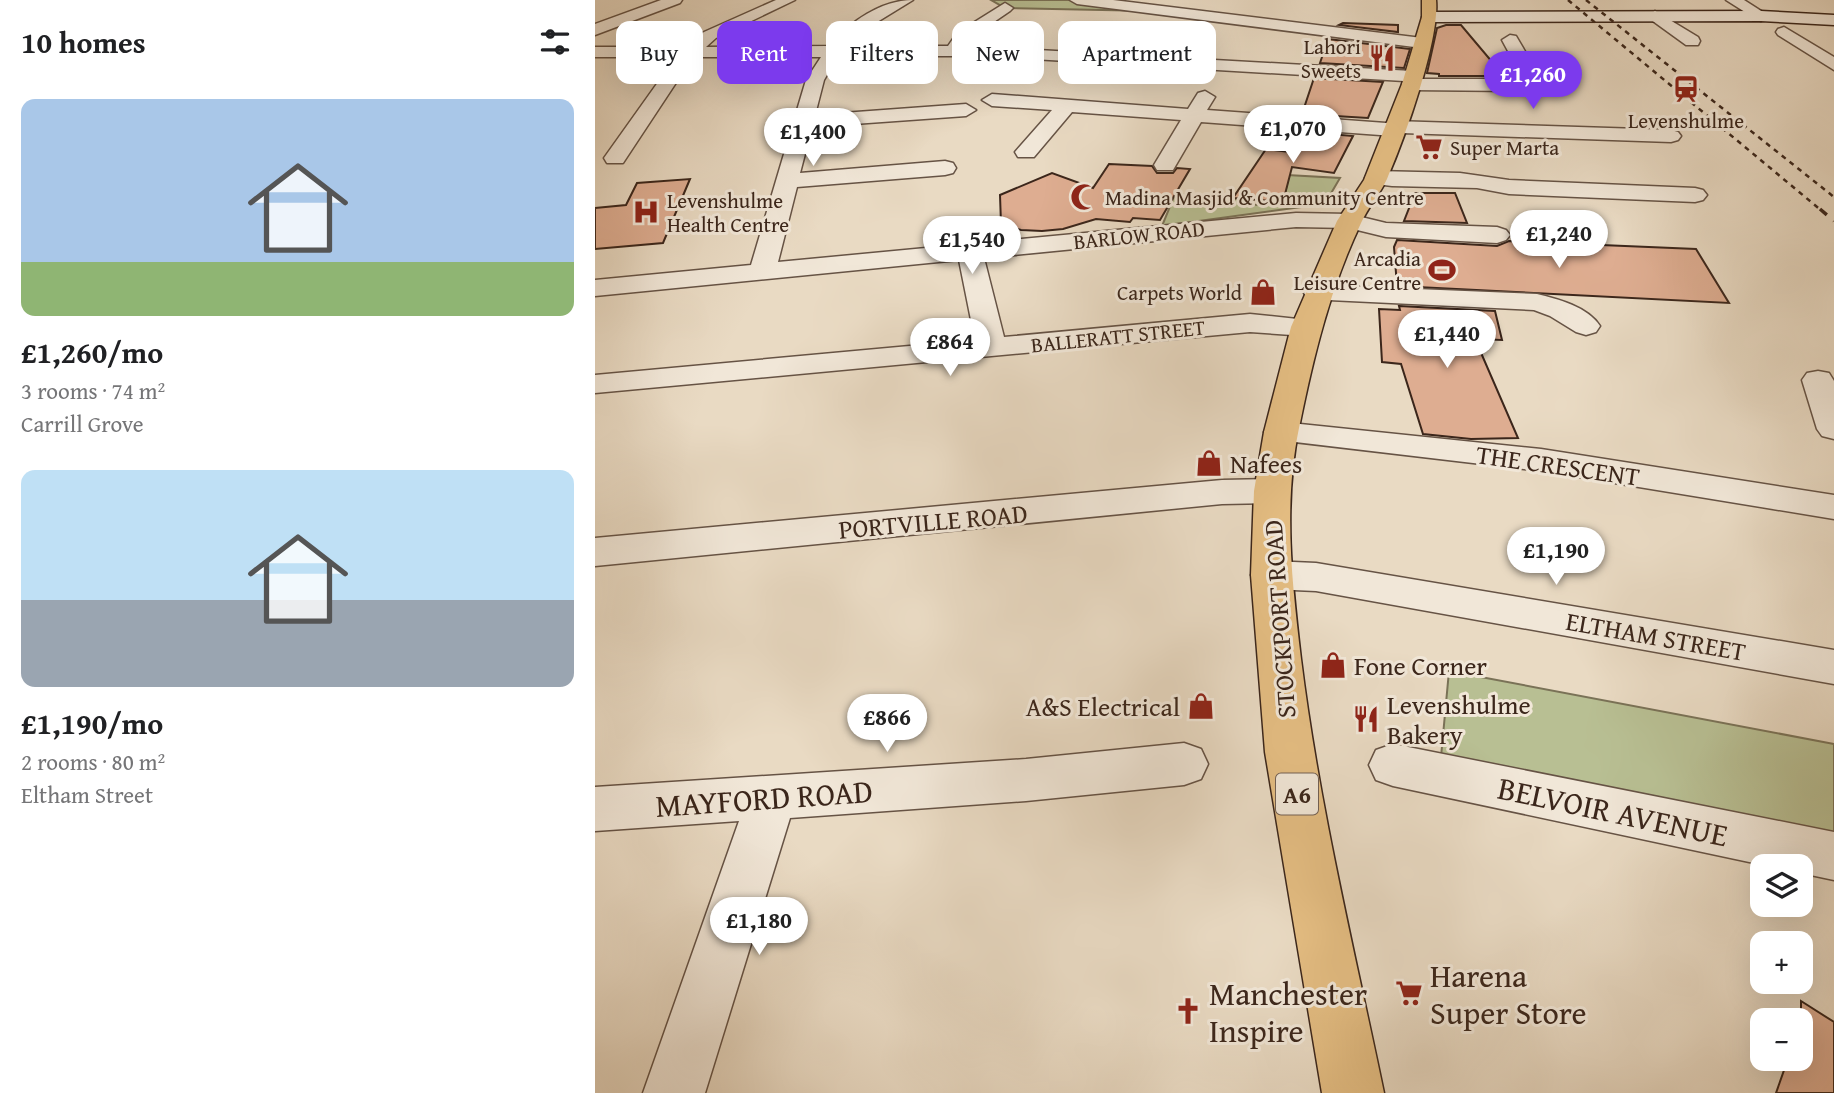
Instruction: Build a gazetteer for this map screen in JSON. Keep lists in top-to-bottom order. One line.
{"streets":{"highway":["STOCKPORT ROAD","A6"],"street":["BARLOW ROAD","BALLERATT STREET","THE CRESCENT","PORTVILLE ROAD","ELTHAM STREET","MAYFORD ROAD","BELVOIR AVENUE"]},"crossings":[["BARLOW ROAD","STOCKPORT ROAD"],["BALLERATT STREET","STOCKPORT ROAD"],["THE CRESCENT","STOCKPORT ROAD"],["PORTVILLE ROAD","STOCKPORT ROAD"],["STOCKPORT ROAD","ELTHAM STREET"]],"places":{"restaurant":["Lahori Sweets","Levenshulme Bakery"],"station":["Levenshulme"],"supermarket":["Super Marta","Harena Super Store"],"mosque":["Madina Masjid & Community Centre"],"hospital":["Levenshulme Health Centre"],"sports":["Arcadia Leisure Centre"],"shop":["Carpets World","Nafees","Fone Corner","A&S Electrical"],"church":["Manchester Inspire"]},"page":{"heading":"10 homes","chip":["Buy","Rent","Filters","New","Apartment"],"price":["£1,260","£1,070","£1,400","£1,240","£1,540","£1,440","£864","£1,190","£866","£1,180"],"list":[{"name":"£1,260/mo","note":"3 rooms · 74 m² · Carrill Grove"},{"name":"£1,190/mo","note":"2 rooms · 80 m² · Eltham Street"}],"map_buttons":["+","−"]}}
